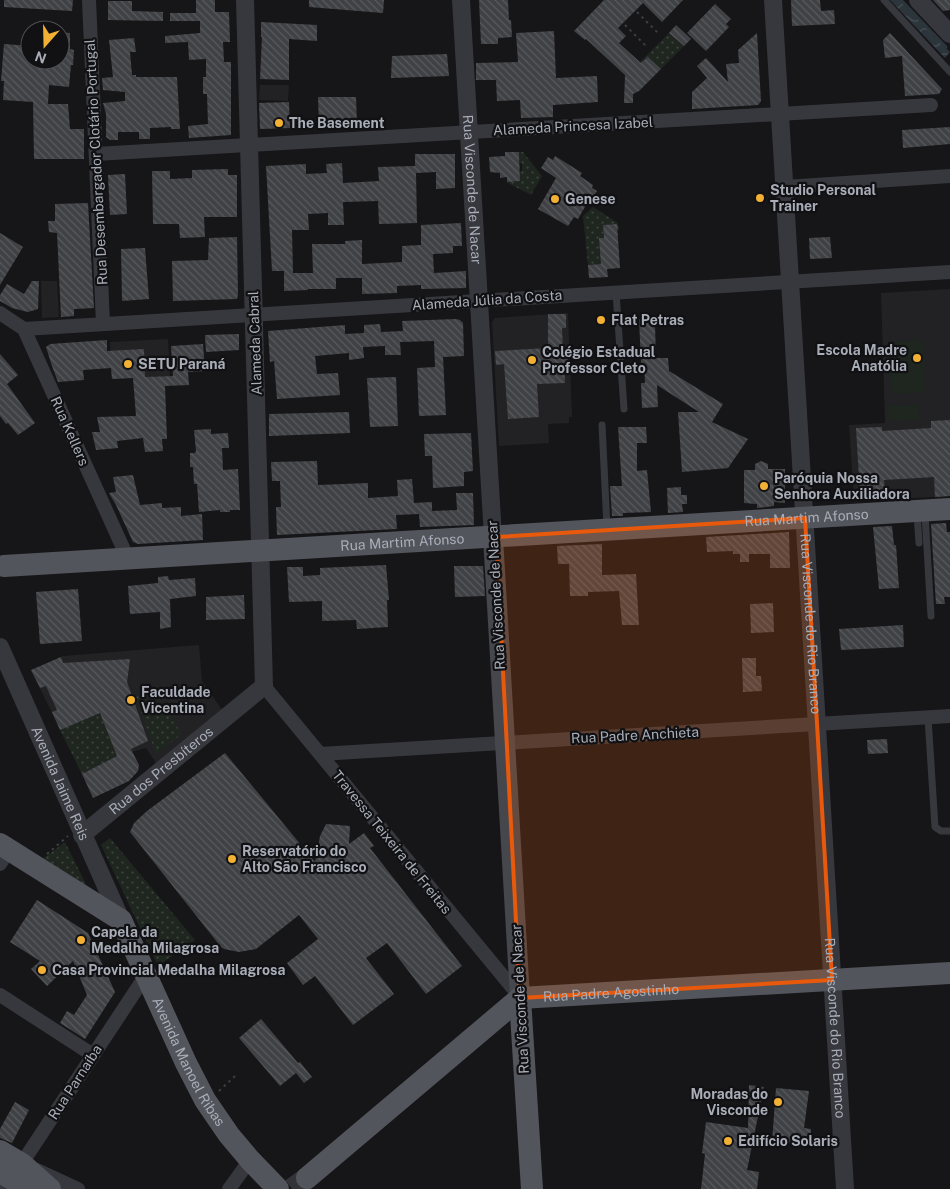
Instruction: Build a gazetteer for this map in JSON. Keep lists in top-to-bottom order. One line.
{"streets":{"main road":["Rua Visconde de Nacar","Rua Martim Afonso","Rua Padre Agostinho","Avenida Manoel Ribas"],"street":["Alameda Princesa Izabel","Rua Desembargador Clotário Portugal","Alameda Júlia da Costa","Alameda Cabral","Rua Kellers","Rua Visconde do Rio Branco","Rua Padre Anchieta","Rua dos Presbíteros","Avenida Jaime Reis","Travessa Teixeira de Freitas","Rua Parnaíba"]},"crossings":[["Alameda Princesa Izabel","Rua Desembargador Clotário Portugal"],["Alameda Princesa Izabel","Rua Visconde de Nacar"],["Alameda Princesa Izabel","Alameda Cabral"],["Alameda Princesa Izabel","Rua Visconde do Rio Branco"],["Rua Desembargador Clotário Portugal","Alameda Júlia da Costa"],["Rua Visconde de Nacar","Alameda Júlia da Costa"],["Rua Visconde de Nacar","Rua Martim Afonso"],["Rua Visconde de Nacar","Rua Padre Anchieta"],["Rua Visconde de Nacar","Travessa Teixeira de Freitas"],["Rua Visconde de Nacar","Rua Padre Agostinho"],["Alameda Júlia da Costa","Alameda Cabral"],["Alameda Júlia da Costa","Rua Kellers"],["Alameda Júlia da Costa","Rua Visconde do Rio Branco"],["Alameda Cabral","Rua Martim Afonso"],["Alameda Cabral","Rua dos Presbíteros"],["Alameda Cabral","Travessa Teixeira de Freitas"],["Rua Kellers","Rua Martim Afonso"],["Rua Martim Afonso","Rua Visconde do Rio Branco"],["Rua Visconde do Rio Branco","Rua Padre Anchieta"],["Rua Visconde do Rio Branco","Rua Padre Agostinho"],["Rua Padre Anchieta","Travessa Teixeira de Freitas"],["Rua dos Presbíteros","Avenida Jaime Reis"],["Rua dos Presbíteros","Travessa Teixeira de Freitas"],["Avenida Jaime Reis","Avenida Manoel Ribas"],["Travessa Teixeira de Freitas","Rua Padre Agostinho"],["Avenida Manoel Ribas","Rua Parnaíba"]],"places":["The Basement","Studio Personal Trainer","Genese","Flat Petras","Escola Madre Anatólia","Colégio Estadual Professor Cleto","SETU Paraná","Paróquia Nossa Senhora Auxiliadora","Faculdade Vicentina","Reservatório do Alto São Francisco","Capela da Medalha Milagrosa","Casa Provincial Medalha Milagrosa","Moradas do Visconde","Edifício Solaris"],"north":"bottom"}
